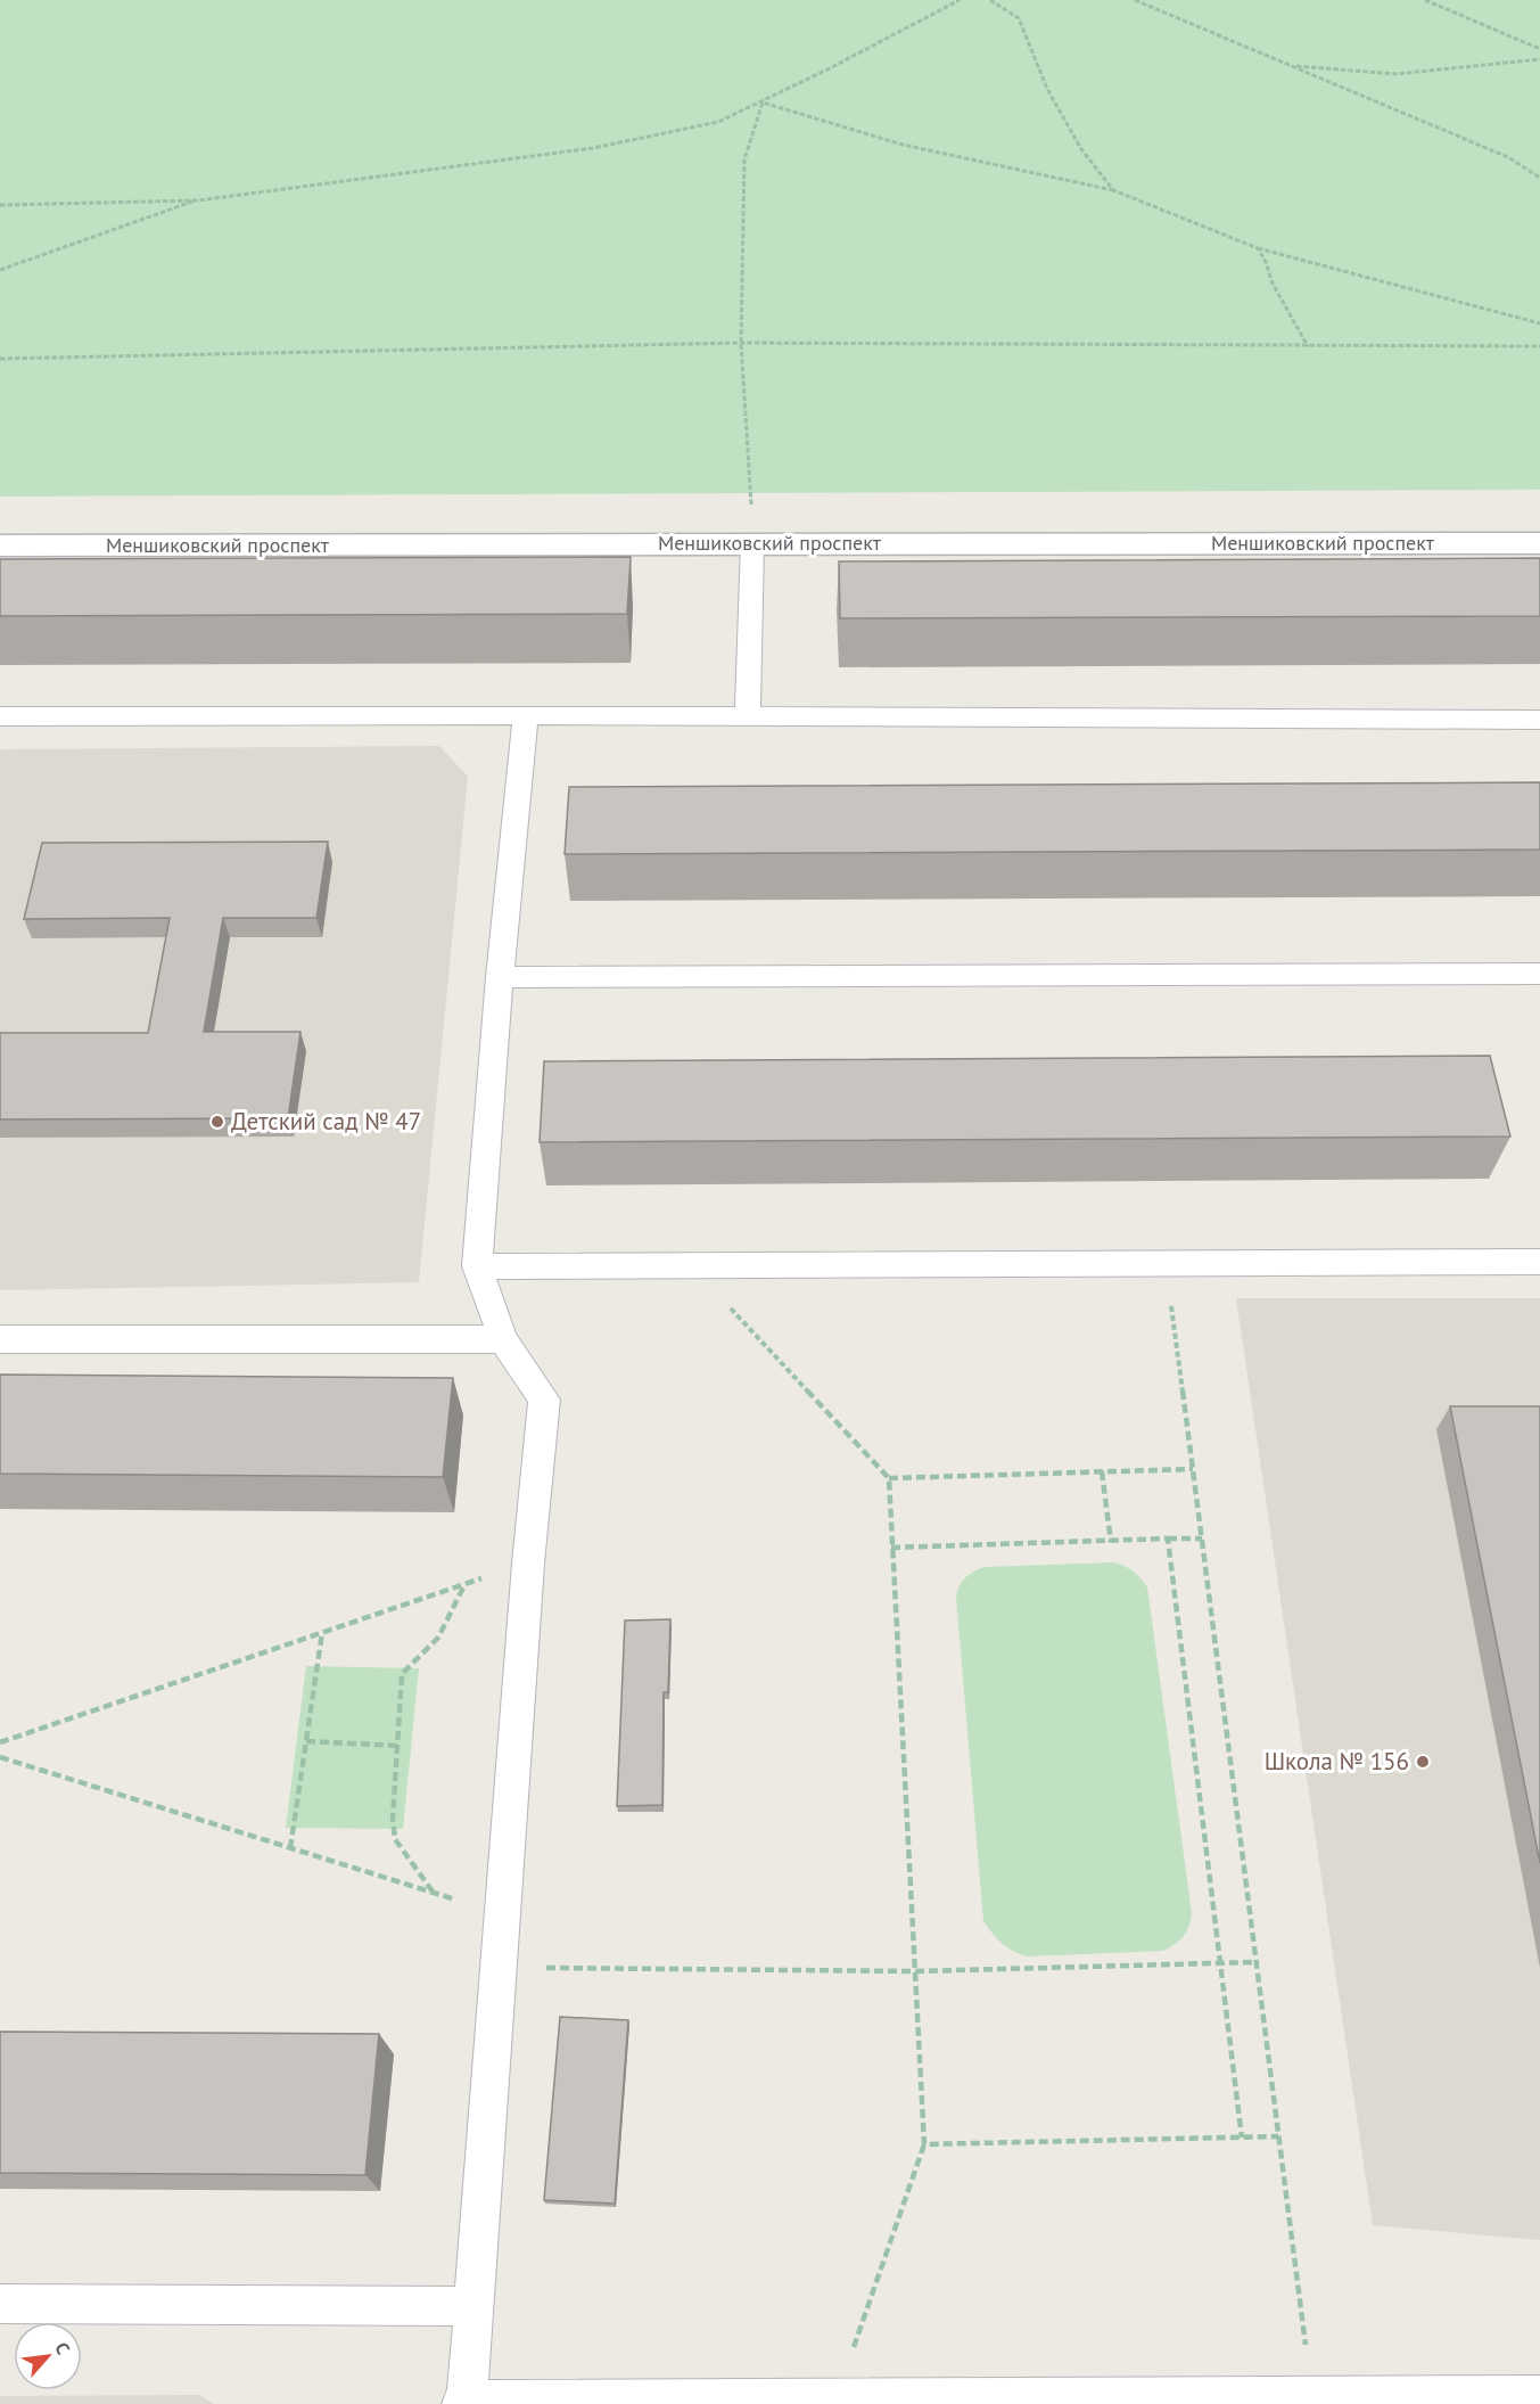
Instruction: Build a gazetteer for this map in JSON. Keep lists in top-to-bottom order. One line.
{"streets":{"street":["Меншиковский проспект"]},"places":["Детский сад № 47","Школа № 156"],"north":"top right"}
